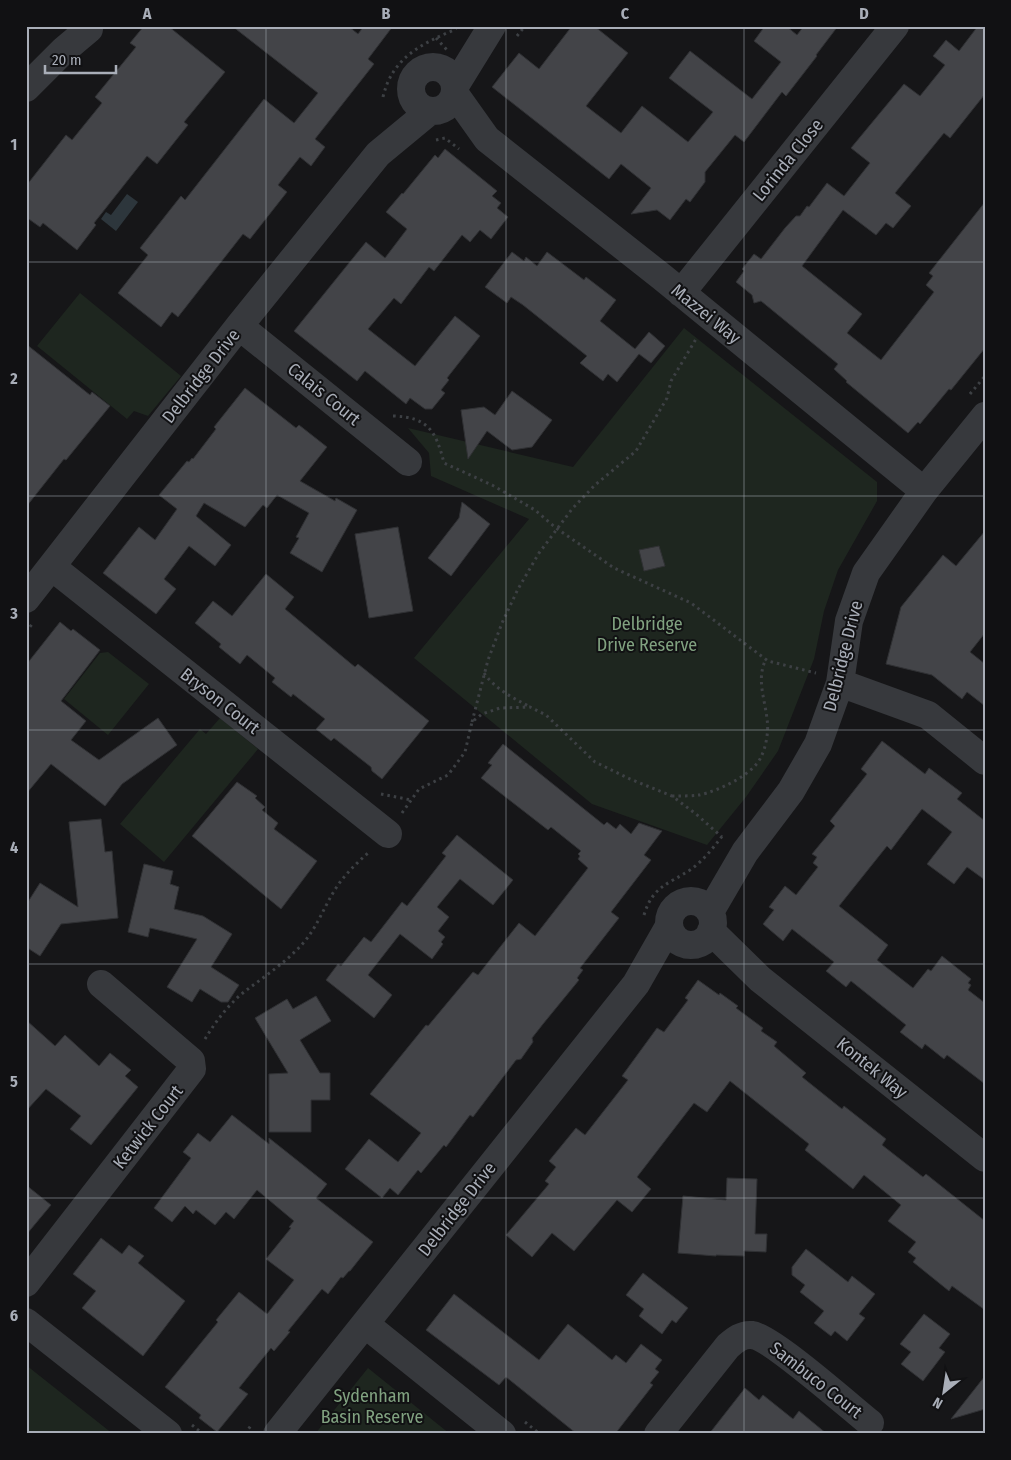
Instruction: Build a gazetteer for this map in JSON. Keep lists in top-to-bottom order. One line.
{"streets":{"street":["Lorinda Close","Mazzei Way","Delbridge Drive","Calais Court","Bryson Court","Kontek Way","Ketwick Court","Sambuco Court"]},"crossings":[["Lorinda Close","Mazzei Way"],["Mazzei Way","Delbridge Drive"],["Delbridge Drive","Calais Court"],["Delbridge Drive","Bryson Court"],["Delbridge Drive","Kontek Way"]],"parks":["Delbridge Drive Reserve","Sydenham Basin Reserve"],"scale_bar":"20 m","north":"bottom left","grid":{"columns":["A","B","C","D"],"rows":["1","2","3","4","5","6"]}}
